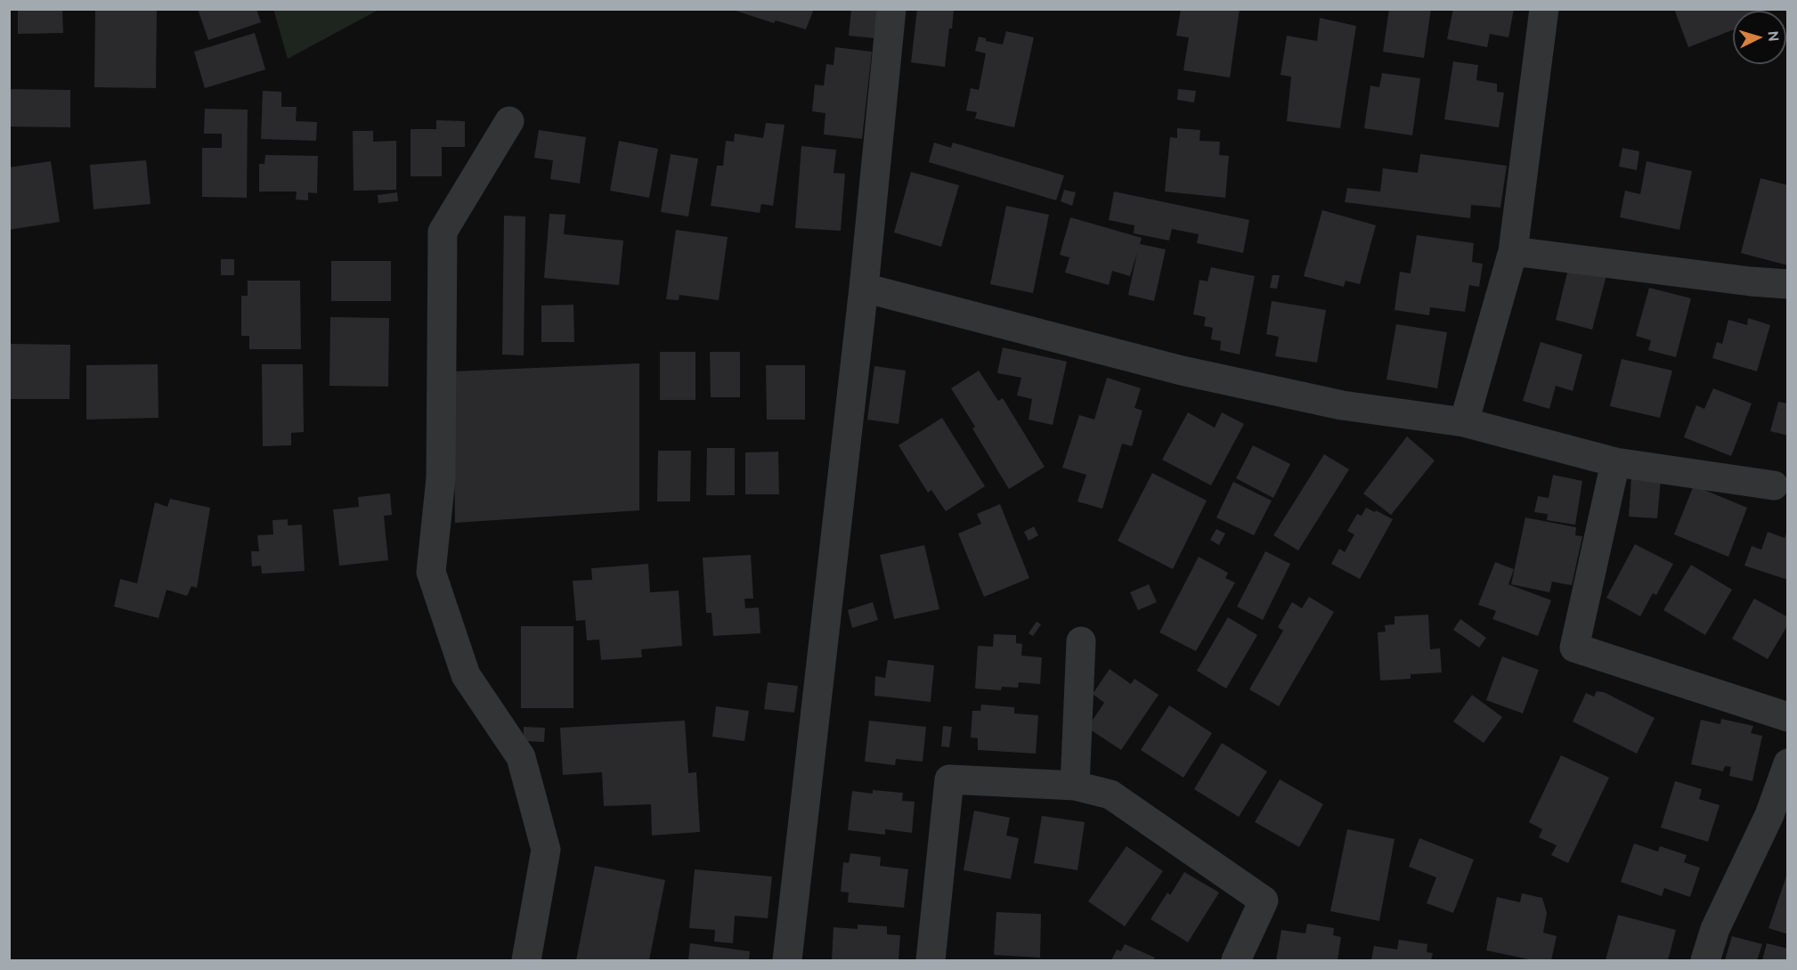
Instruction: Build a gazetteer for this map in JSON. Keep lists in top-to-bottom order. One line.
{"north":"right"}
